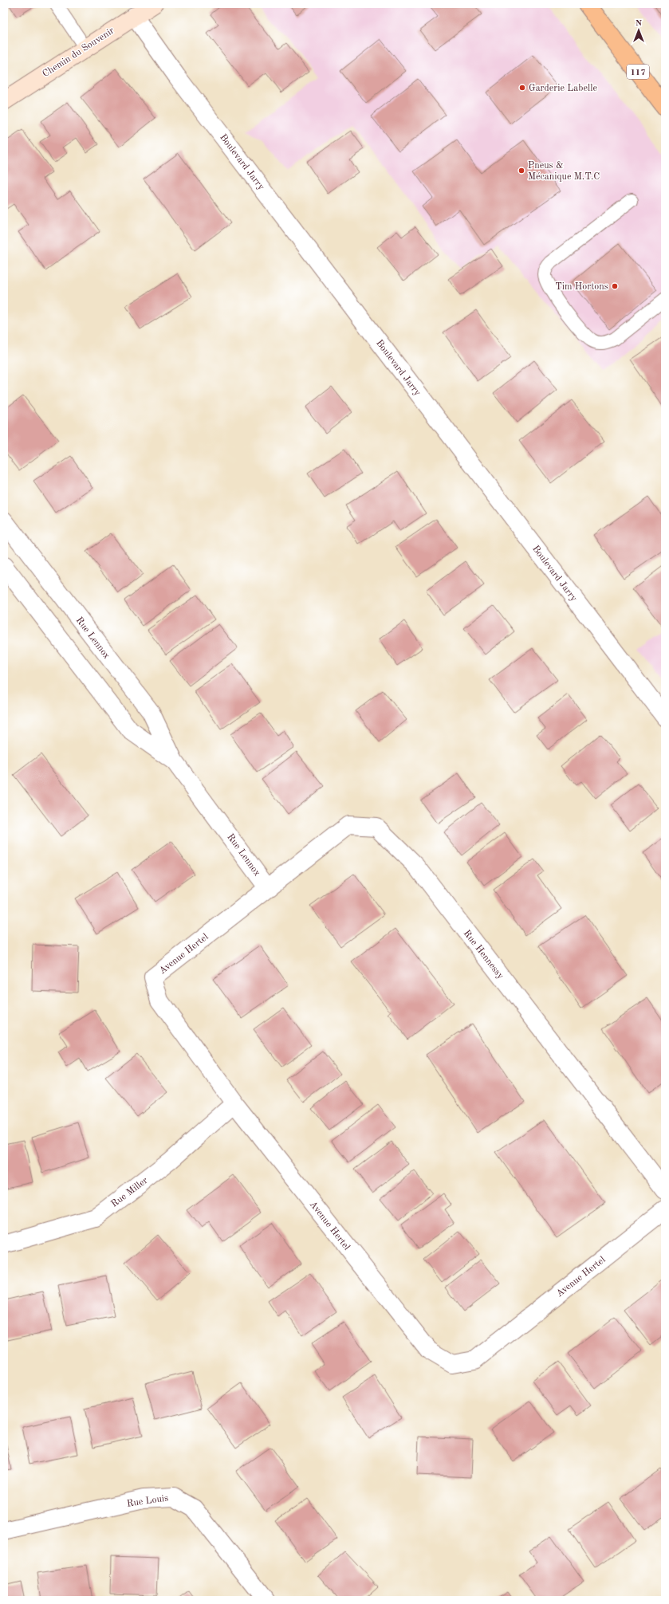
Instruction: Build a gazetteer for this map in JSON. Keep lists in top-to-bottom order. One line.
{"streets":{"main road":["117"],"street":["Chemin du Souvenir","Boulevard Jarry","Rue Lennox","Avenue Hertel","Rue Hennessy","Rue Miller","Rue Louis"]},"crossings":[["Chemin du Souvenir","Boulevard Jarry"],["Rue Lennox","Avenue Hertel"],["Rue Lennox","Rue Hennessy"],["Avenue Hertel","Rue Hennessy"],["Avenue Hertel","Rue Miller"]],"places":["Garderie Labelle","Pneus & Mécanique M.T.C","Tim Hortons"],"north":"top"}
